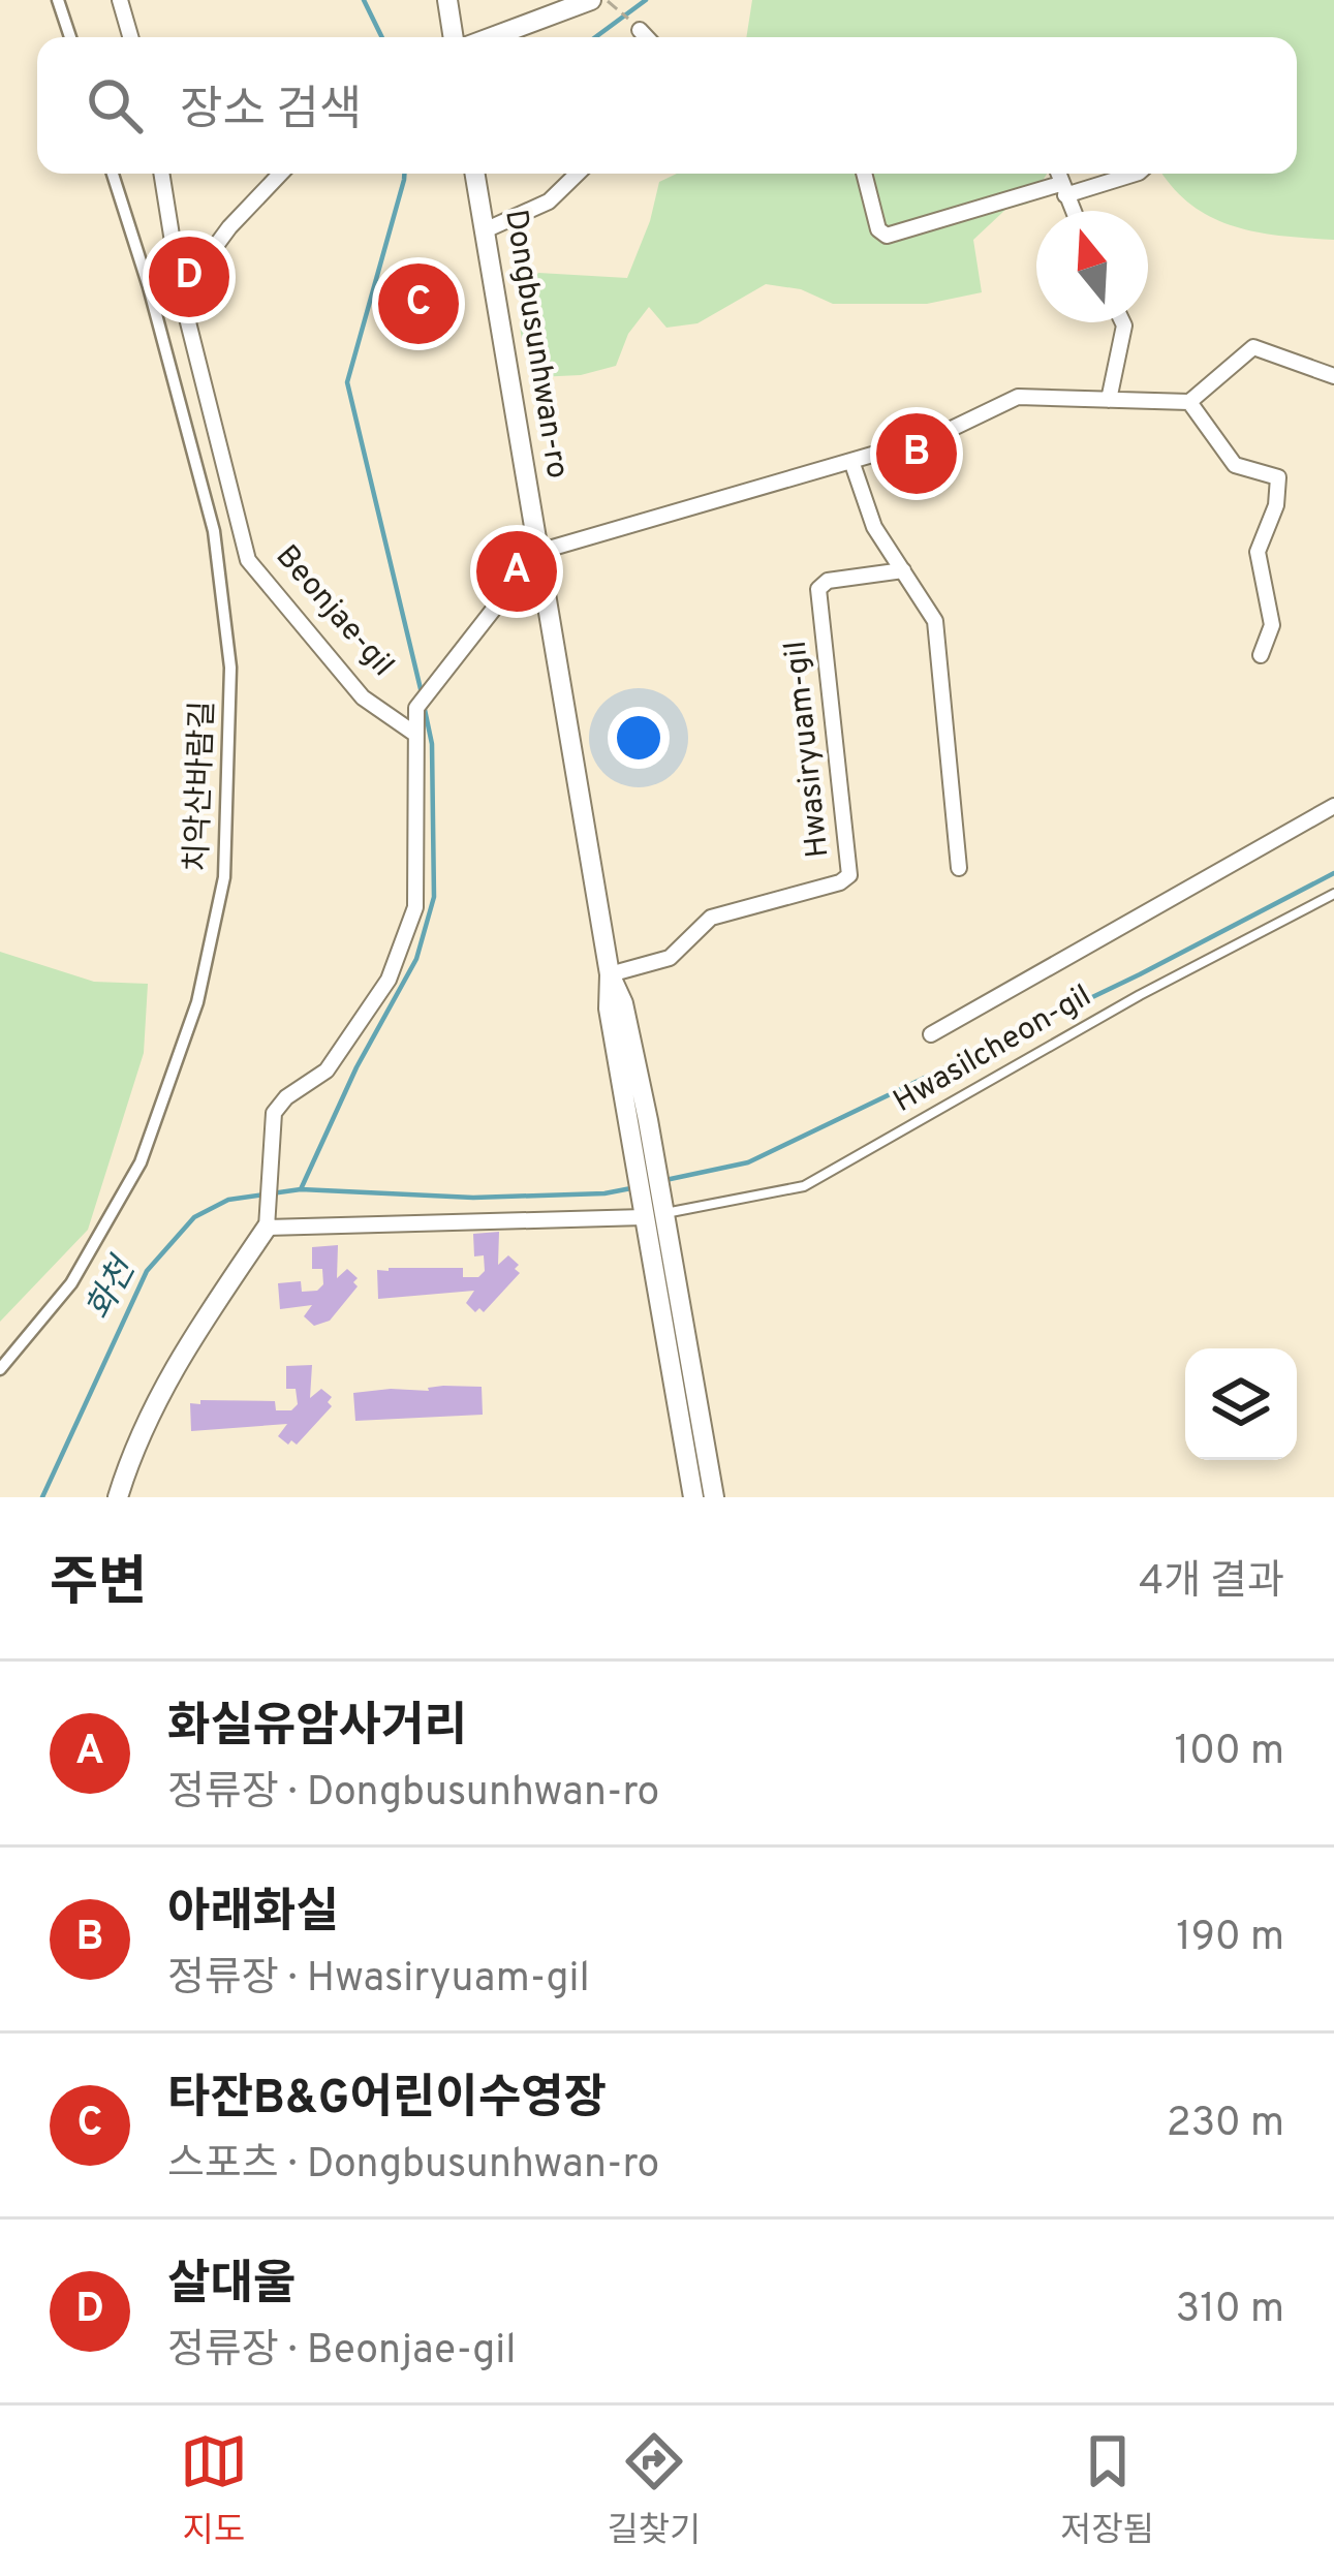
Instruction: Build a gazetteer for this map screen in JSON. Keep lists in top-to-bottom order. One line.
{"streets":{"street":["Dongbusunhwan-ro","Beonjae-gil","Hwasiryuam-gil","치악산바람길"],"lane":["Hwasilcheon-gil"]},"crossings":[["Dongbusunhwan-ro","Hwasiryuam-gil"],["Dongbusunhwan-ro","Hwasilcheon-gil"]],"water":["화천"],"north":"top","page":{"search":"장소 검색","pins":["D","C","B","A"],"heading":["주변","4개 결과"],"list":[{"mark":"A","name":"화실유암사거리","note":"정류장 · Dongbusunhwan-ro","value":"100 m"},{"mark":"B","name":"아래화실","note":"정류장 · Hwasiryuam-gil","value":"190 m"},{"mark":"C","name":"타잔B&G어린이수영장","note":"스포츠 · Dongbusunhwan-ro","value":"230 m"},{"mark":"D","name":"살대울","note":"정류장 · Beonjae-gil","value":"310 m"}],"nav":["지도","길찾기","저장됨"]}}
